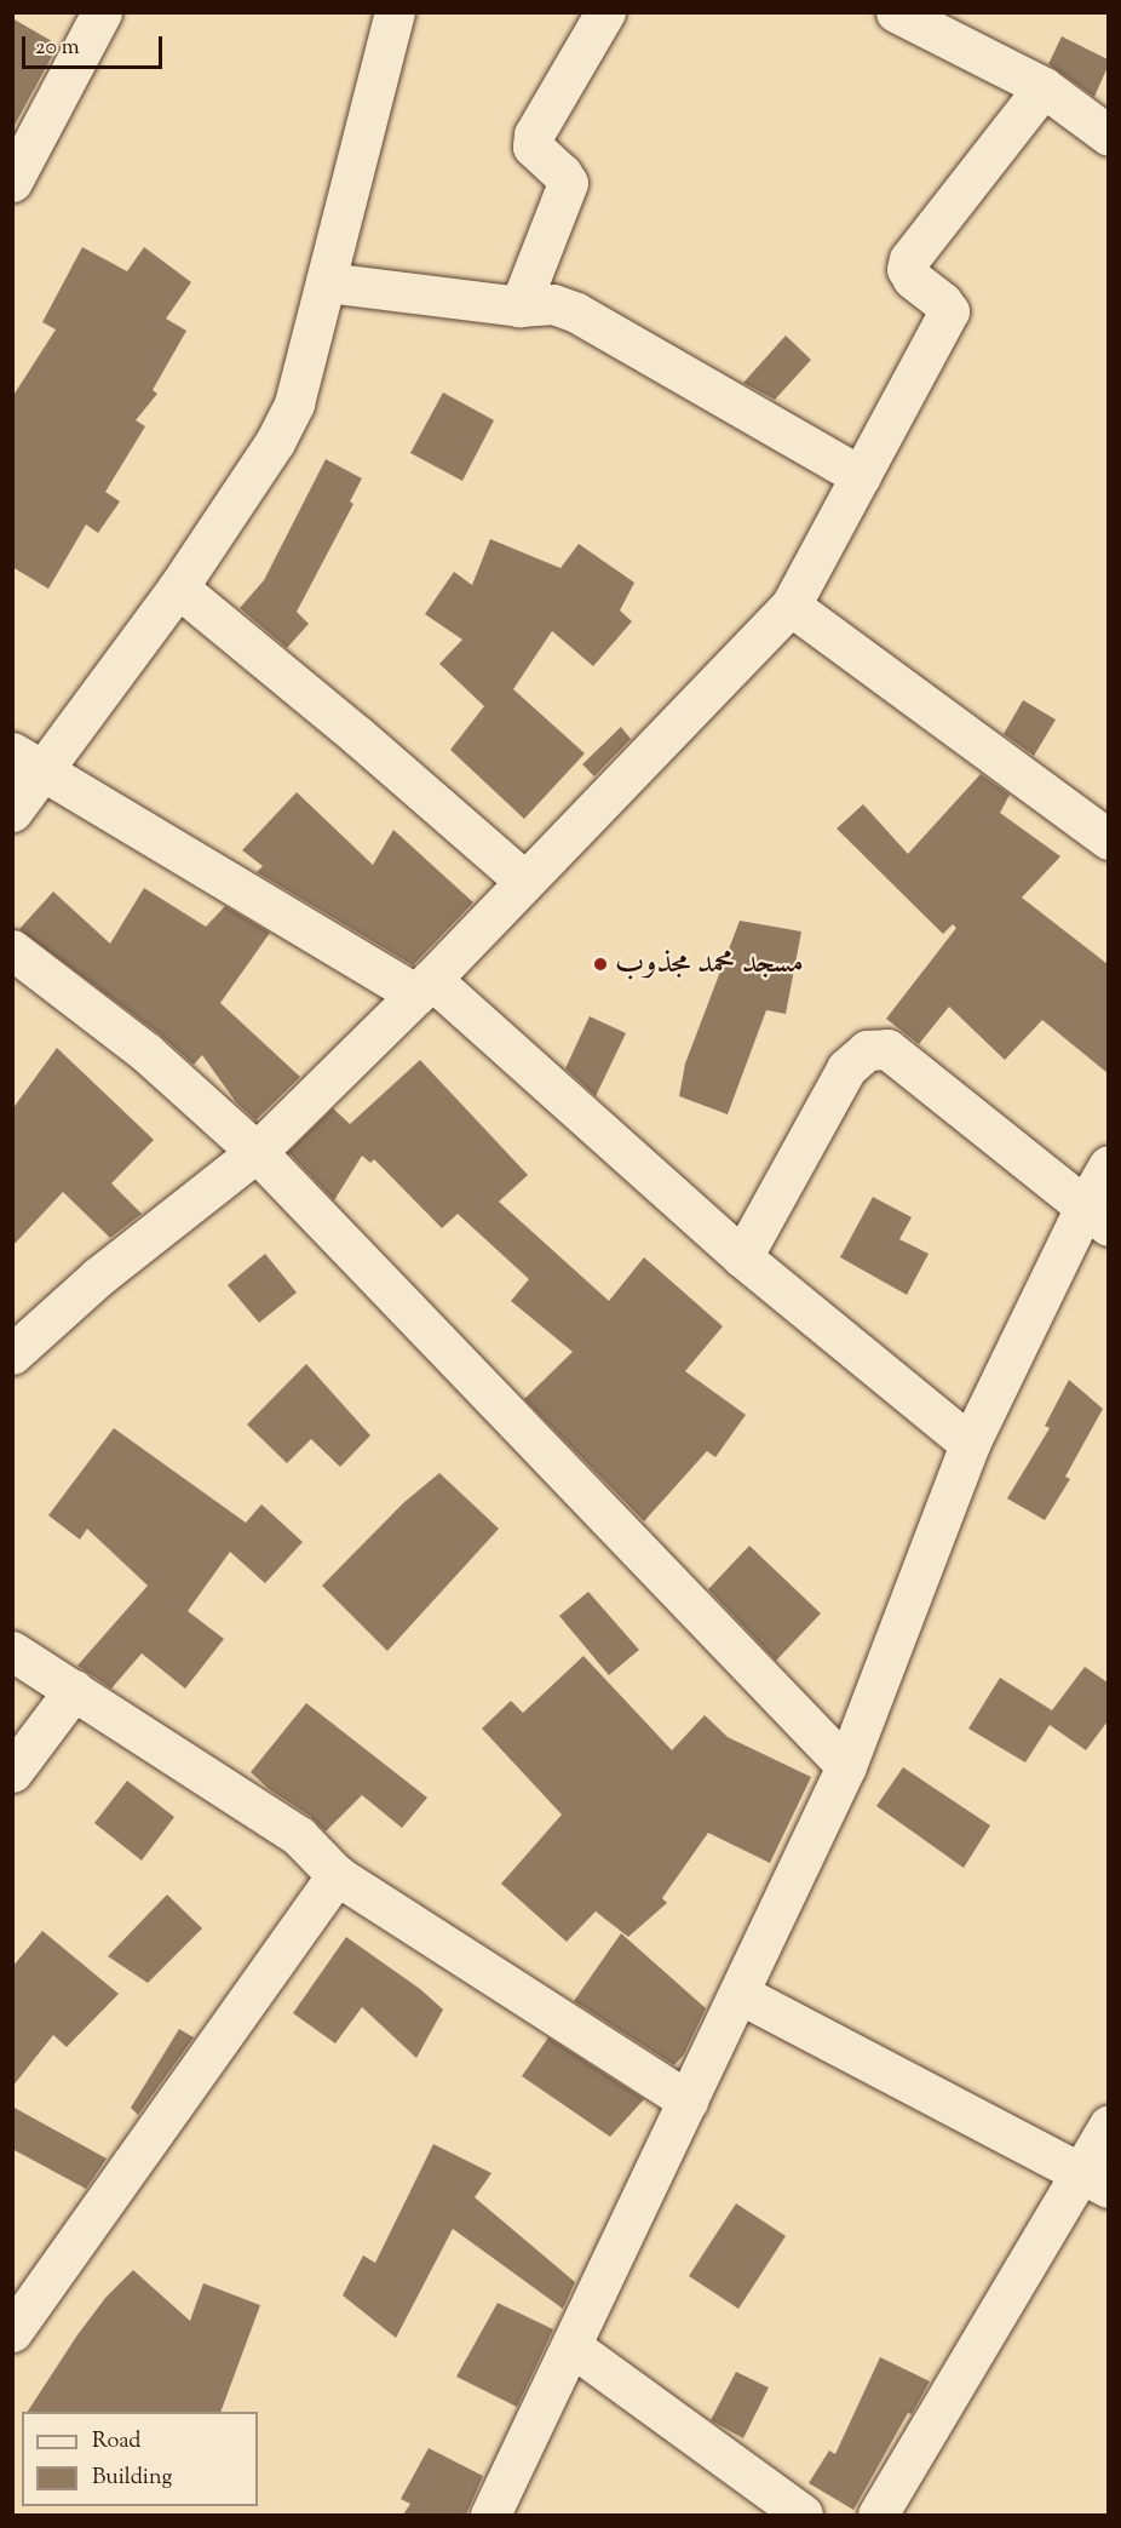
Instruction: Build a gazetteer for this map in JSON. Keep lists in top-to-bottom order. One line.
{"places":["مسجد محمد مجذوب"],"legend":["Road","Building"],"scale_bar":"20 m"}
